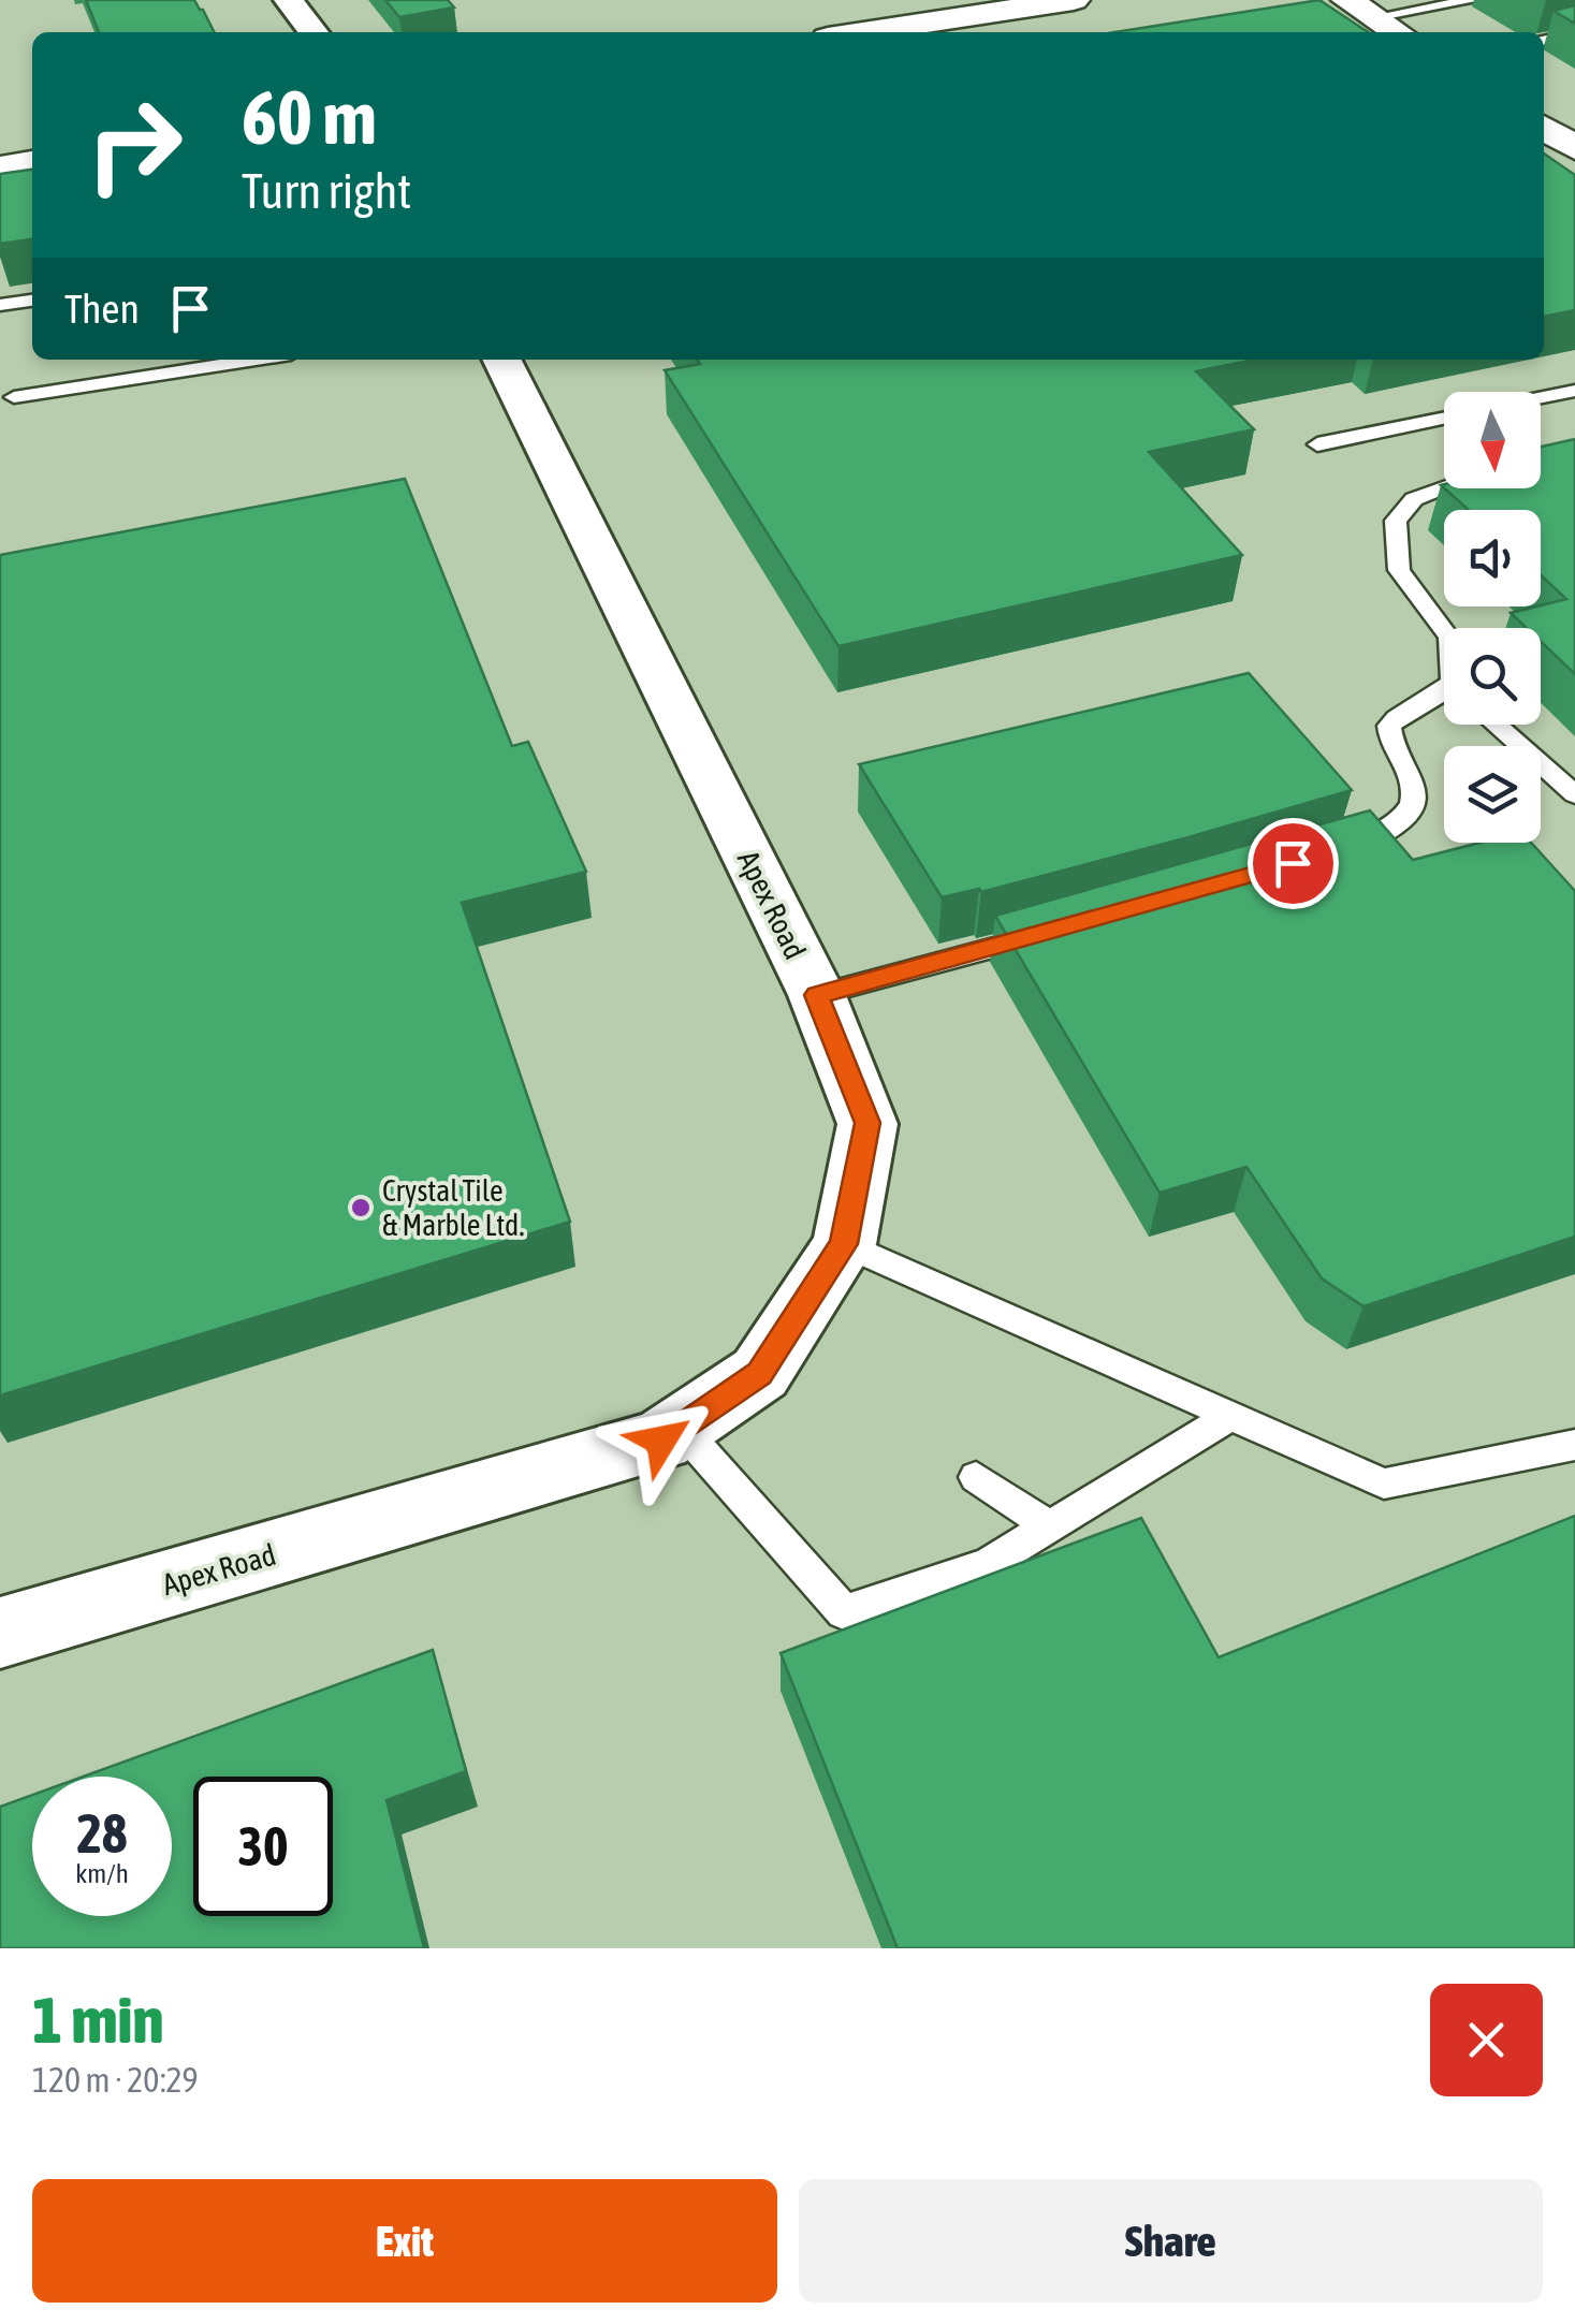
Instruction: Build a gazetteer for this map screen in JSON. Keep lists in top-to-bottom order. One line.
{"streets":{"street":["Apex Road"]},"places":["Crystal Tile & Marble Ltd."],"north":"bottom","page":{"turn":["60 m","Turn right"],"then":"Then","speed":"28 km/h","limit":"30","heading":["1 min","120 m · 20:29"],"buttons":["Exit","Share"]}}
